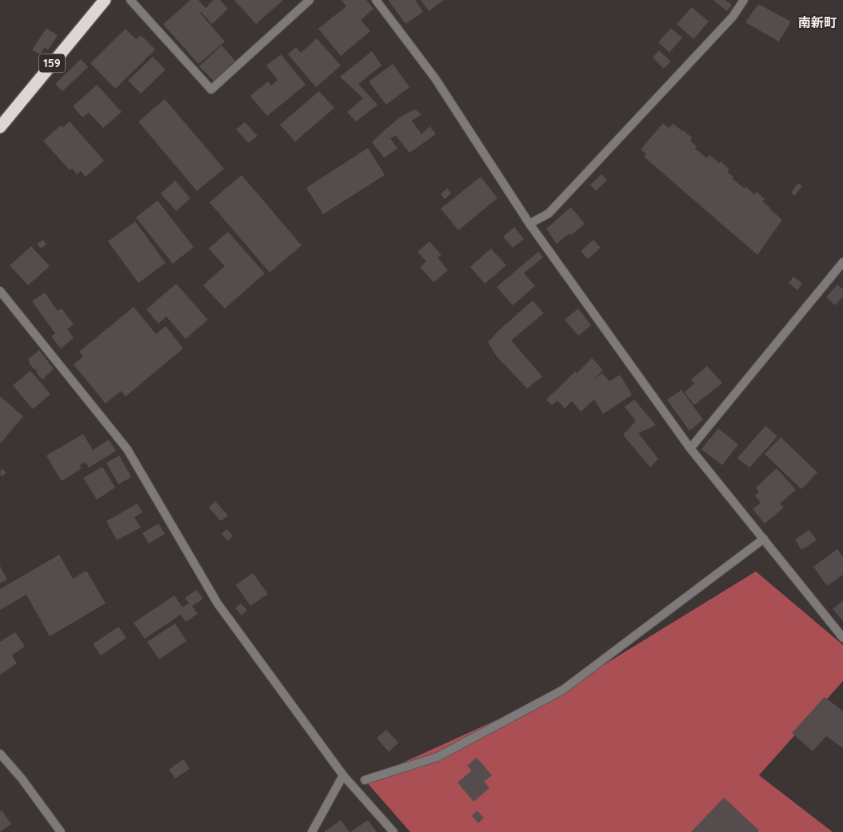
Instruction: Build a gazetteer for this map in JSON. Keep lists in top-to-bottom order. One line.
{"streets":{"highway":["159"]},"districts":["南新町"]}
